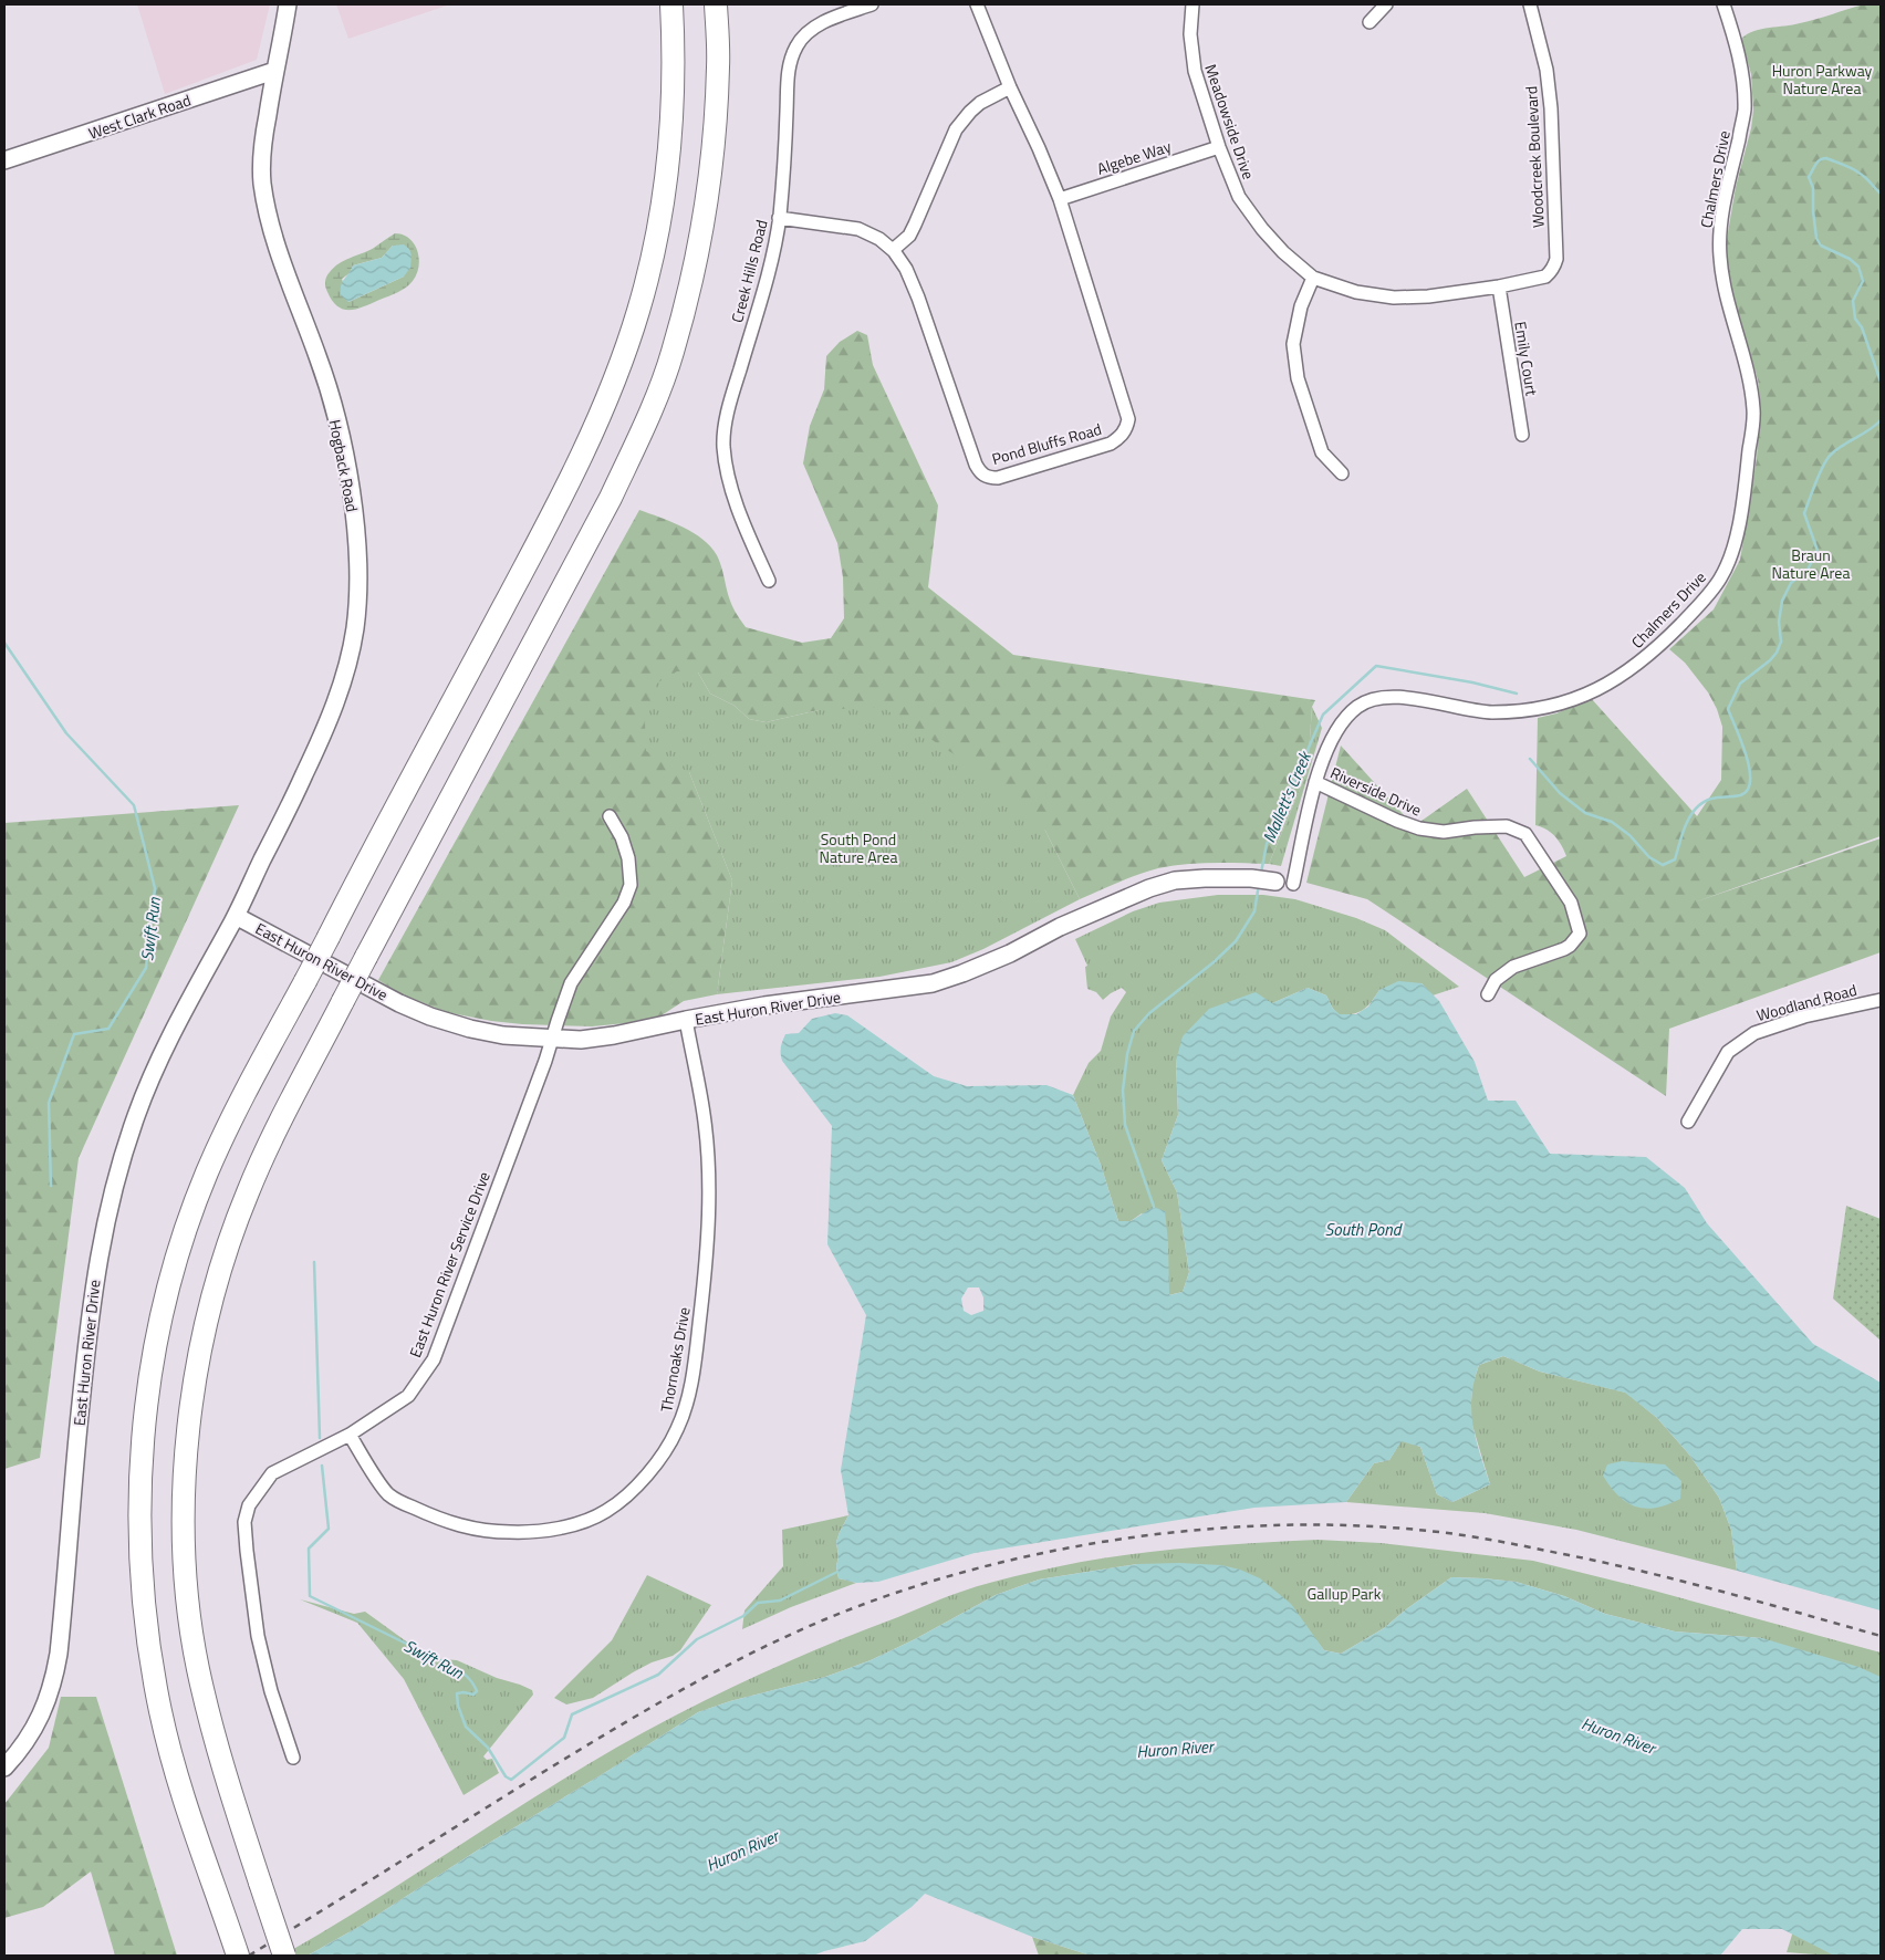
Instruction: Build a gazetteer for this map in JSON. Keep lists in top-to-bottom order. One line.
{"streets":{"main road":["West Clark Road","Hogback Road","East Huron River Drive"],"street":["Meadowside Drive","Algebe Way","Woodcreek Boulevard","Chalmers Drive","Creek Hills Road","Emily Court","Pond Bluffs Road","Riverside Drive","Woodland Road","East Huron River Service Drive","Thornoaks Drive"]},"crossings":[["West Clark Road","Hogback Road"],["Meadowside Drive","Algebe Way"],["Meadowside Drive","Woodcreek Boulevard"],["Meadowside Drive","Emily Court"],["Algebe Way","Pond Bluffs Road"],["Chalmers Drive","Riverside Drive"],["Creek Hills Road","Pond Bluffs Road"],["Hogback Road","East Huron River Drive"],["East Huron River Drive","East Huron River Service Drive"],["East Huron River Drive","Thornoaks Drive"],["East Huron River Service Drive","Thornoaks Drive"]],"water":["Mallett's Creek","Swift Run","South Pond","Huron River"],"parks":["Huron Parkway Nature Area","Braun Nature Area","South Pond Nature Area","Gallup Park"]}
